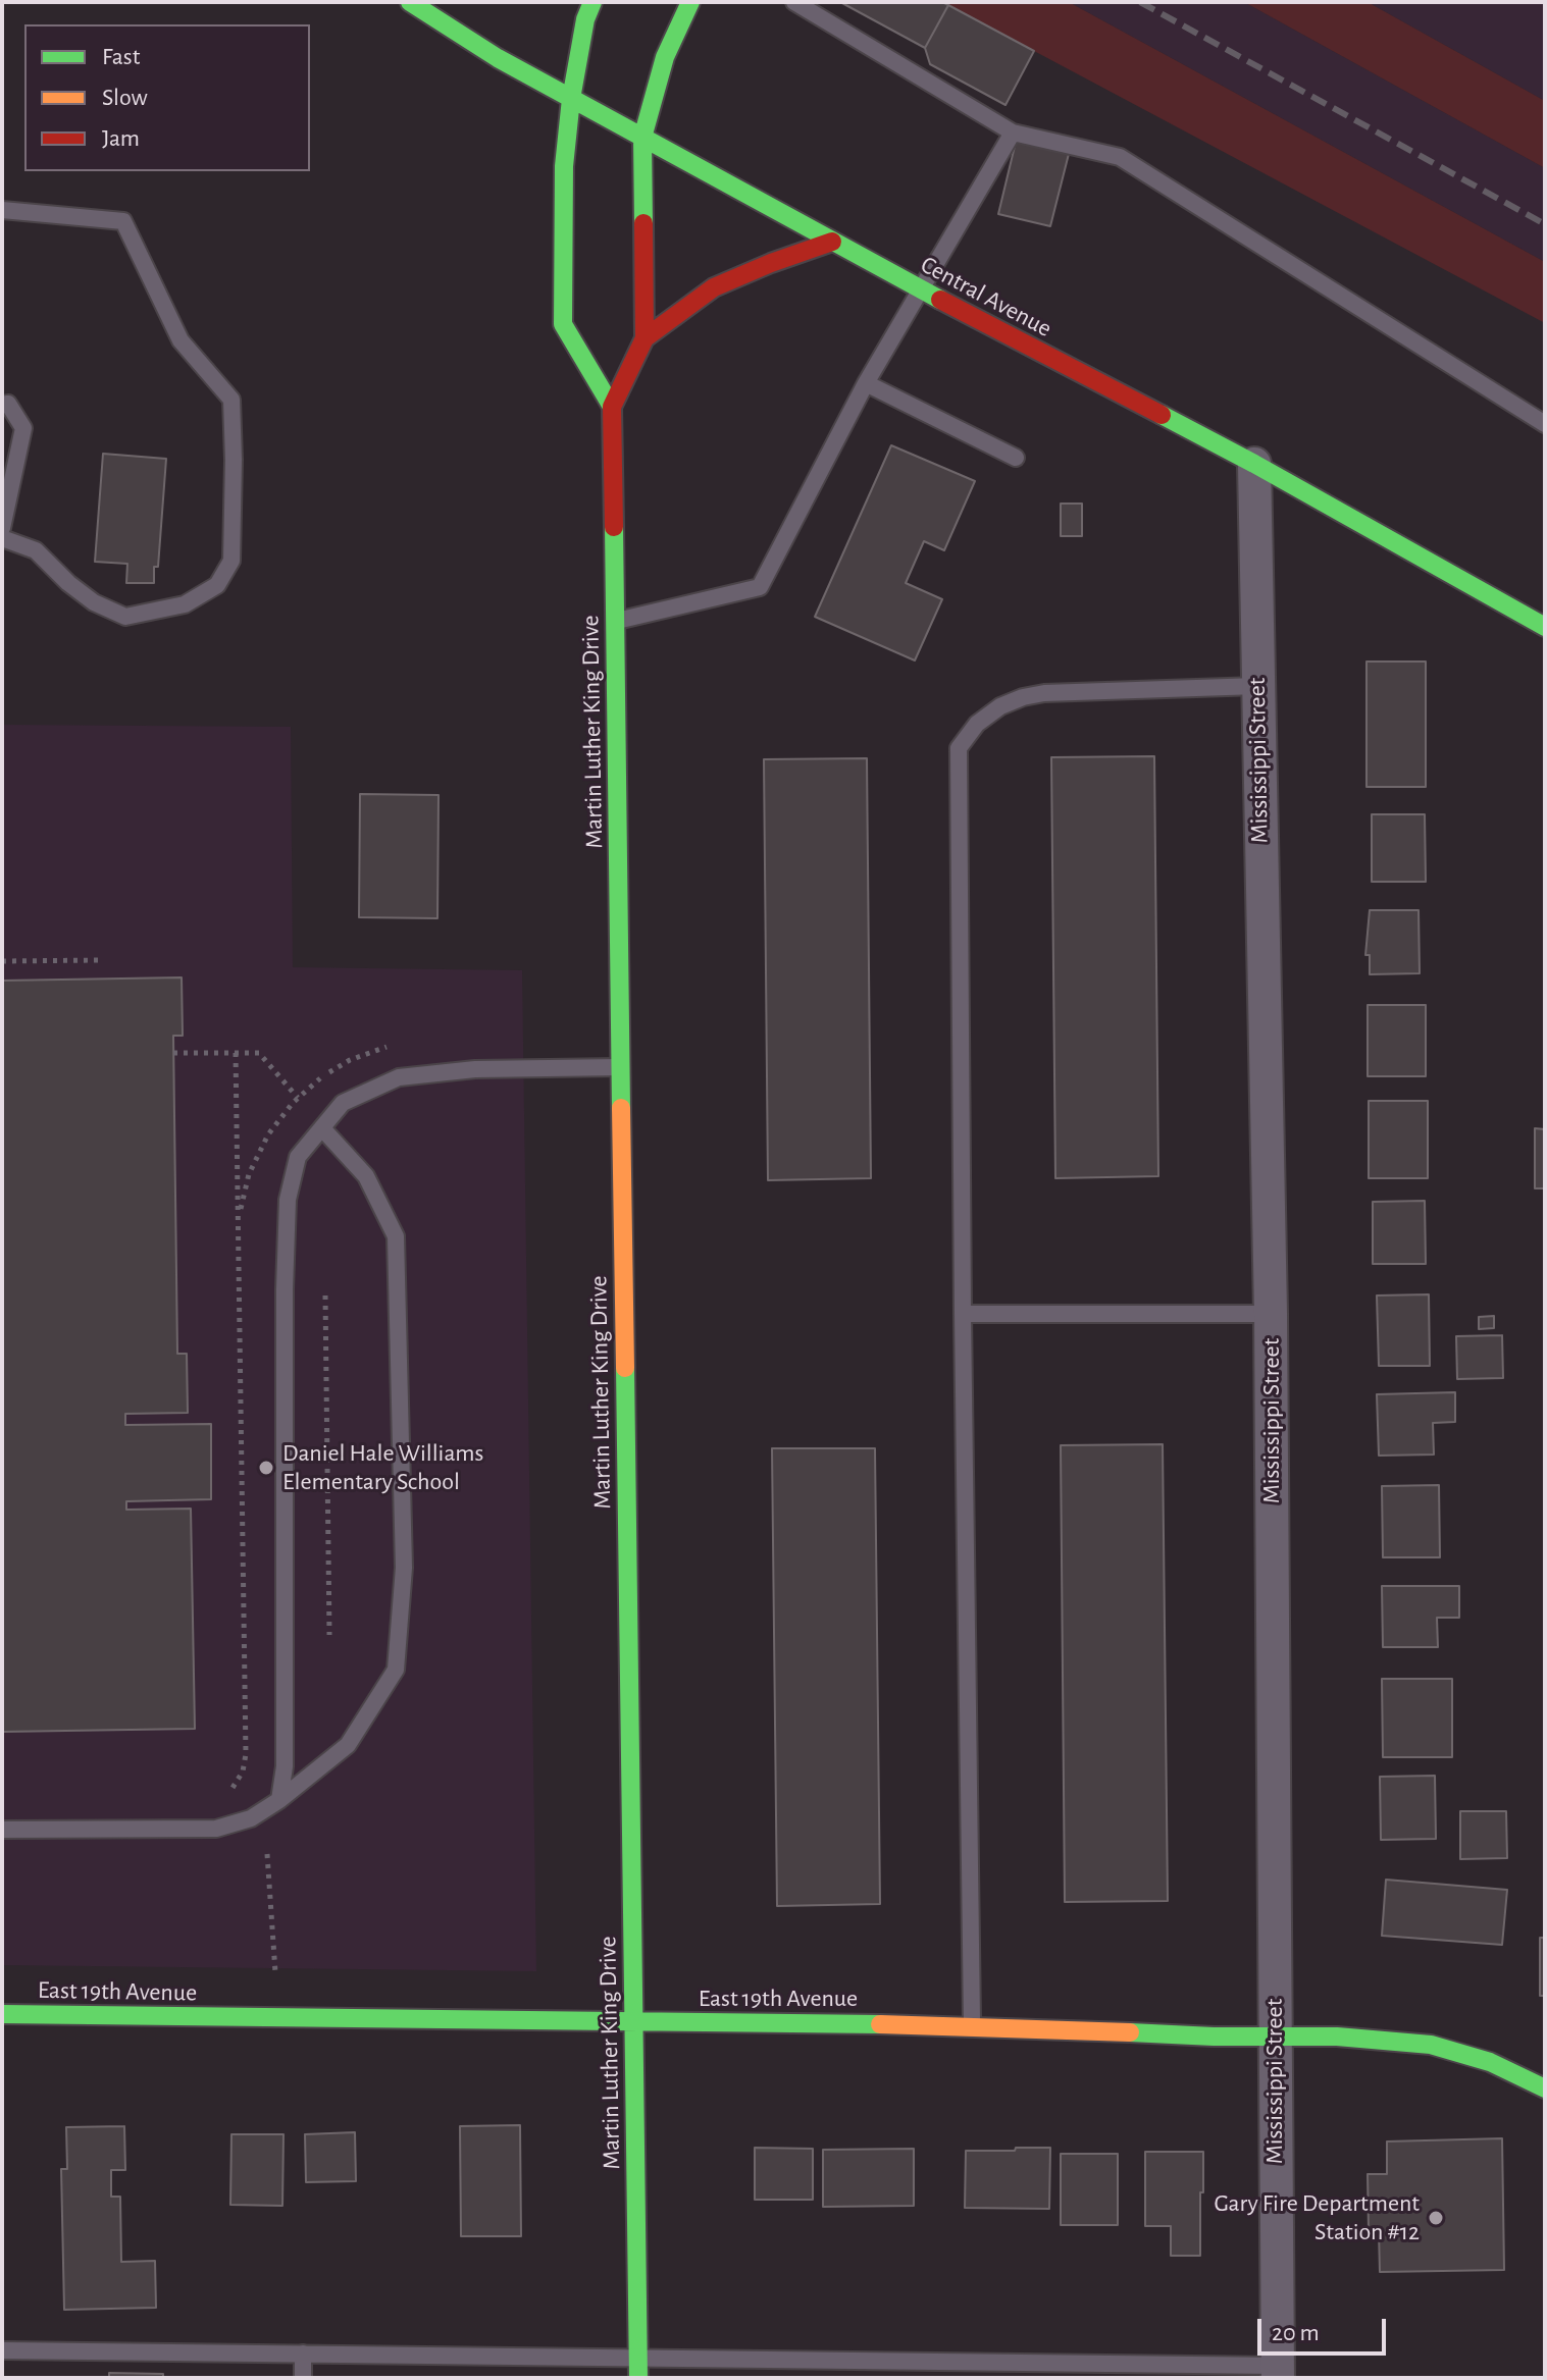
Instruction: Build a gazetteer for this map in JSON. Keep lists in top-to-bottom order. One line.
{"streets":{"main road":["Central Avenue","Martin Luther King Drive","East 19th Avenue"],"street":["Mississippi Street"]},"crossings":[["Central Avenue","Martin Luther King Drive"],["Central Avenue","Mississippi Street"],["Martin Luther King Drive","East 19th Avenue"],["Mississippi Street","East 19th Avenue"]],"places":["Daniel Hale Williams Elementary School","Gary Fire Department Station #12"],"legend":["Fast","Slow","Jam"],"scale_bar":"20 m"}
